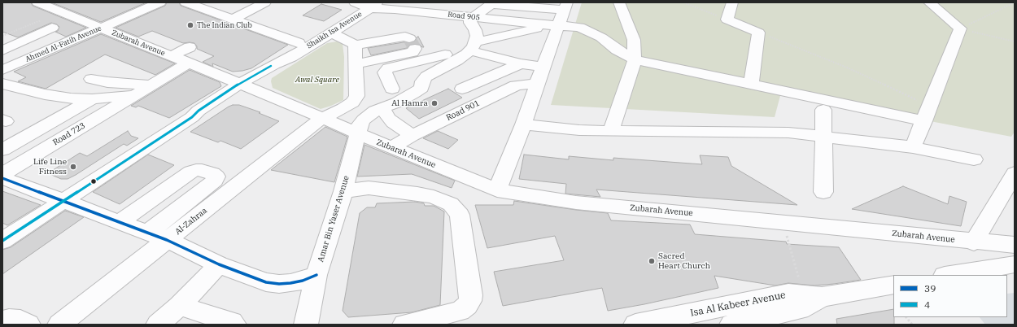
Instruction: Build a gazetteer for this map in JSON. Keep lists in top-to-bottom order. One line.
{"streets":{"street":["Road 905","Shaikh Isa Avenue","Zubarah Avenue","Ahmed Al-Fatih Avenue","Road 901","Road 723","Amar Bin Yaser Avenue","Al-Zahraa","Isa Al Kabeer Avenue"]},"crossings":[["Road 905","Shaikh Isa Avenue"],["Shaikh Isa Avenue","Zubarah Avenue"],["Zubarah Avenue","Ahmed Al-Fatih Avenue"],["Zubarah Avenue","Road 901"],["Zubarah Avenue","Road 723"],["Zubarah Avenue","Amar Bin Yaser Avenue"],["Zubarah Avenue","Al-Zahraa"]],"parks":["Awal Square"],"places":["The Indian Club","Al Hamra","Life Line Fitness","Sacred Heart Church"],"lines":["transit line 4","transit line 39"],"legend":["39","4"]}
